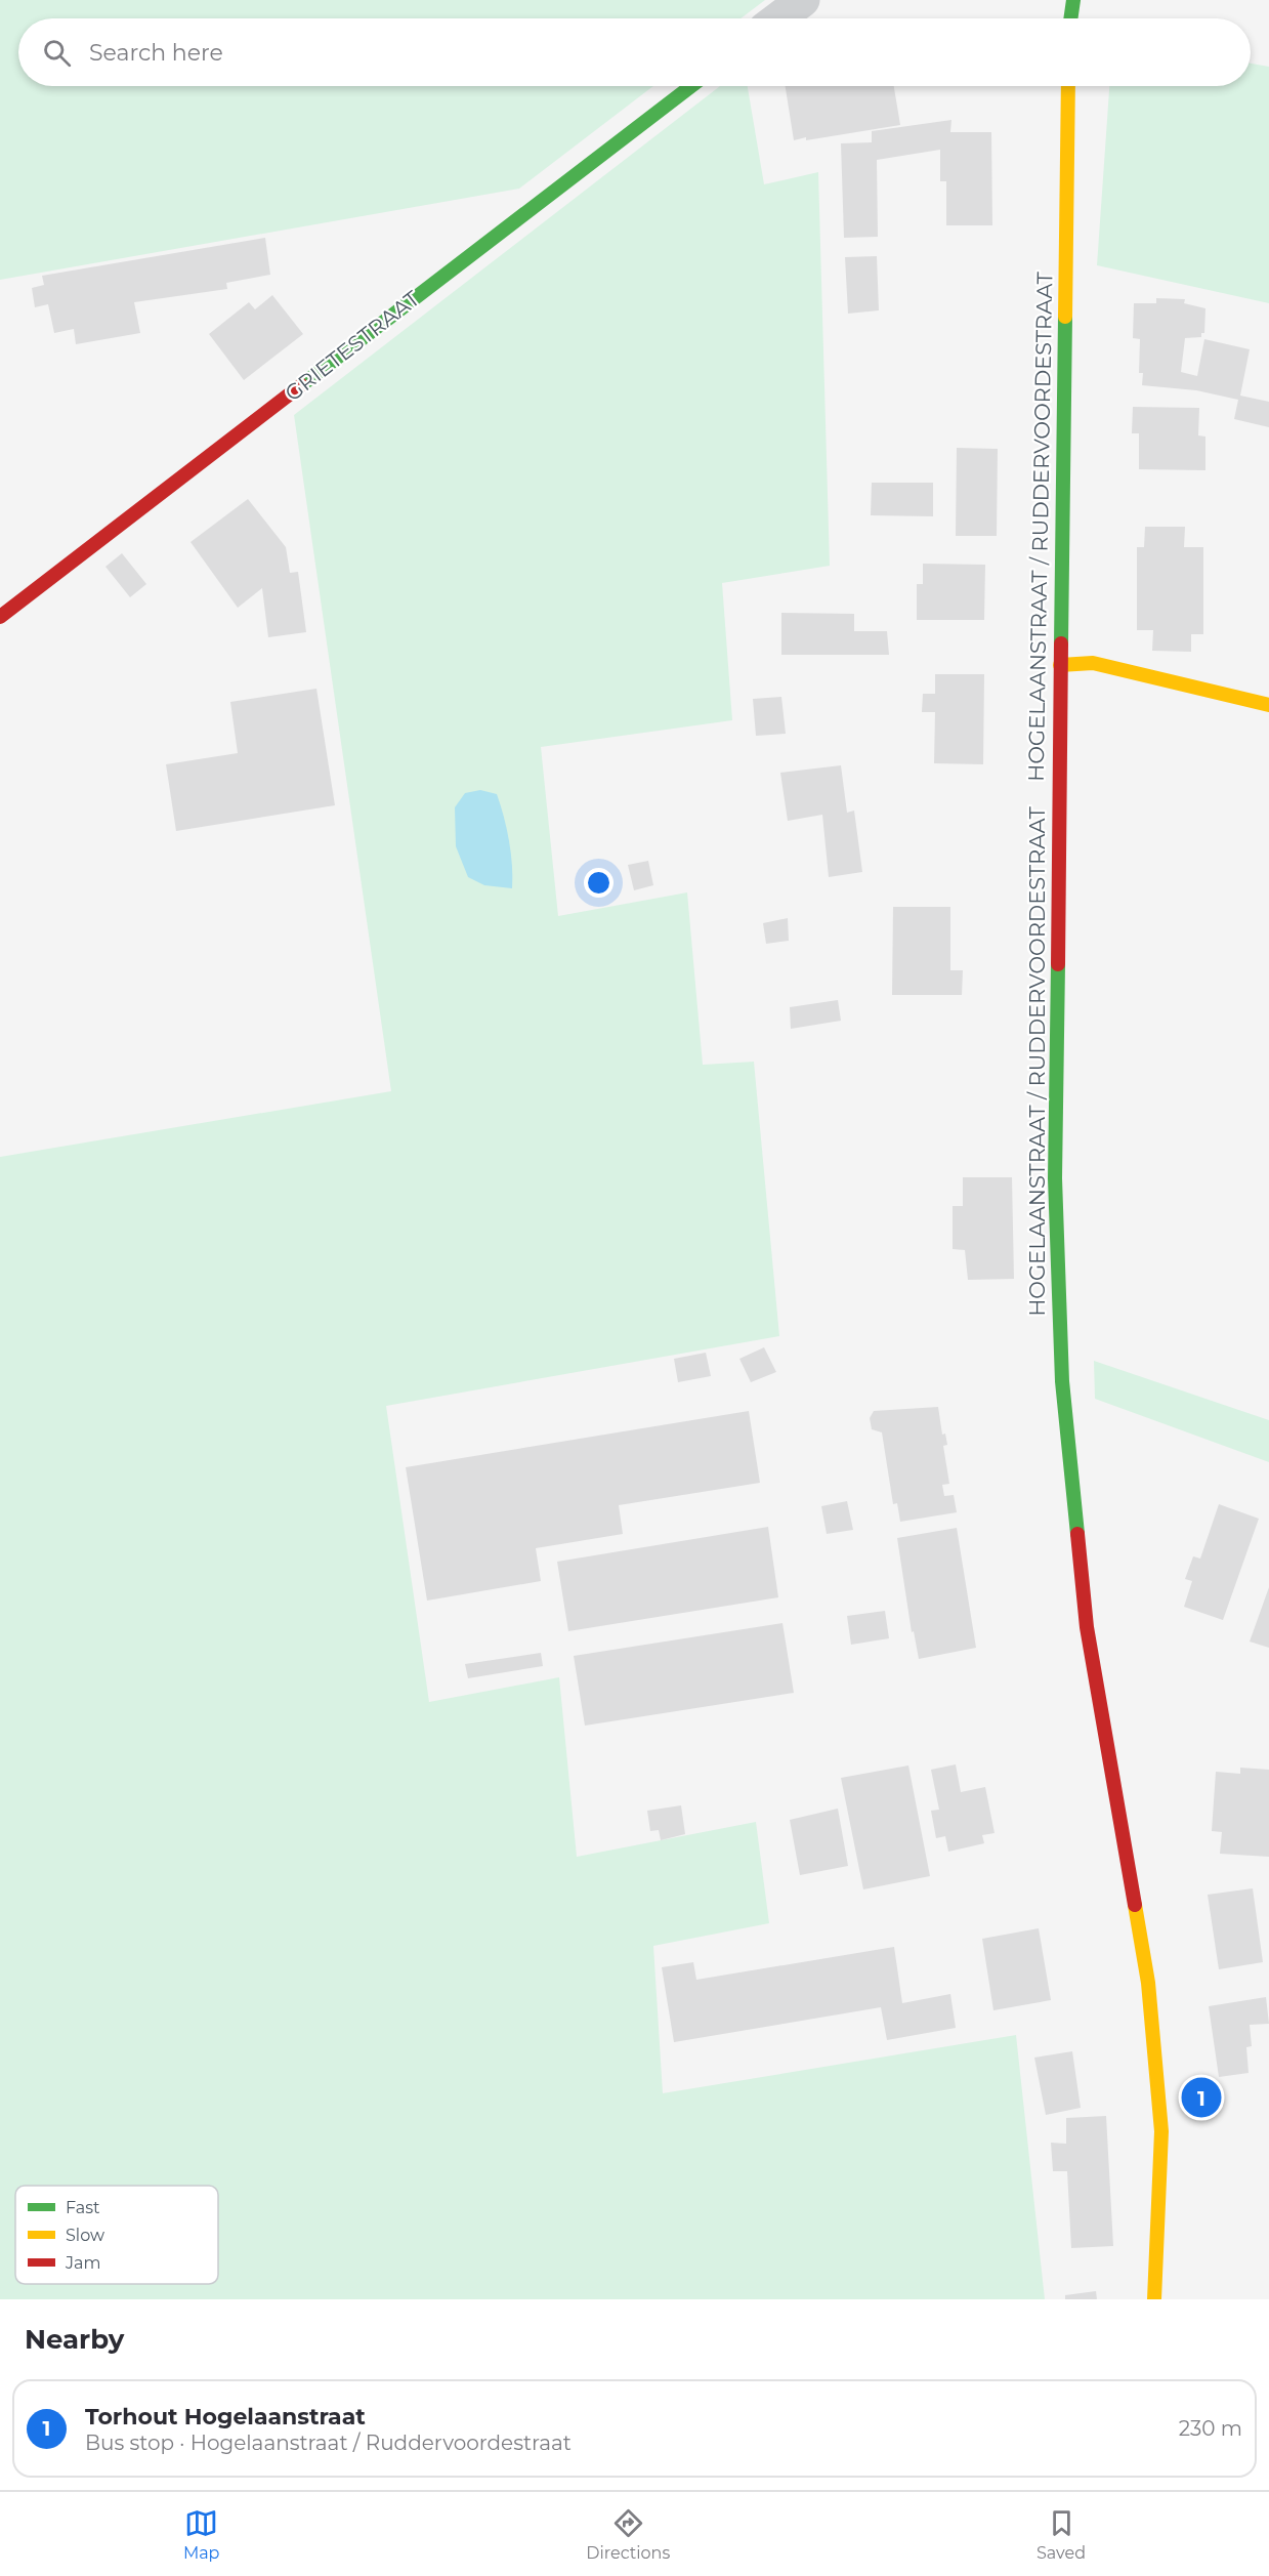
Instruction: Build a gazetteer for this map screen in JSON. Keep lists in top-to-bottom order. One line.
{"streets":{"street":["GRIETESTRAAT","HOGELAANSTRAAT / RUDDERVOORDESTRAAT"]},"legend":["Fast","Slow","Jam"],"page":{"search":"Search here","pins":"1","heading":"Nearby","list":[{"mark":"1","name":"Torhout Hogelaanstraat","note":"Bus stop · Hogelaanstraat / Ruddervoordestraat","value":"230 m"}],"nav":["Map","Directions","Saved"]}}
